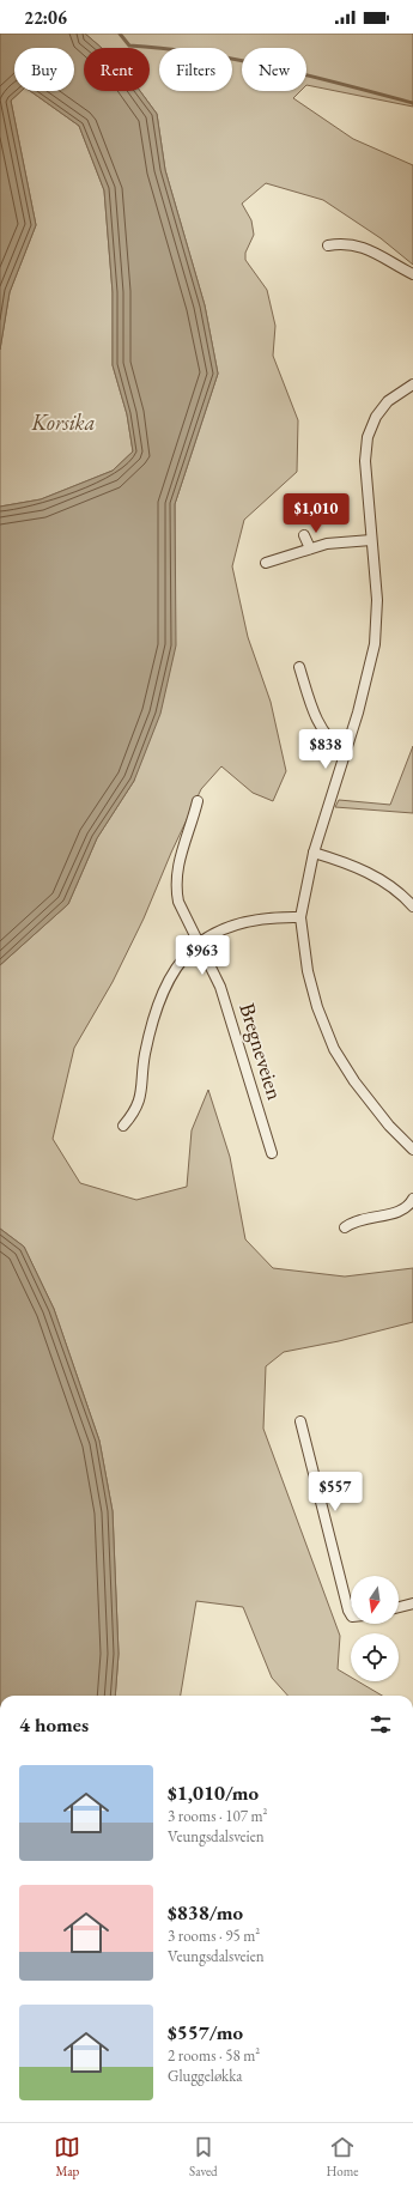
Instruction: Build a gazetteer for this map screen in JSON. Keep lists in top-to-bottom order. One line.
{"streets":{"street":["Bregneveien"]},"parks":["Korsika"],"north":"bottom","page":{"status":"22:06","chip":["Buy","Rent","Filters","New"],"price":["$1,010","$838","$963","$557"],"heading":"4 homes","list":[{"name":"$1,010/mo","note":"3 rooms · 107 m² · Veungsdalsveien"},{"name":"$838/mo","note":"3 rooms · 95 m² · Veungsdalsveien"},{"name":"$557/mo","note":"2 rooms · 58 m² · Gluggeløkka"}],"tabs":["Map","Saved","Home"]}}
